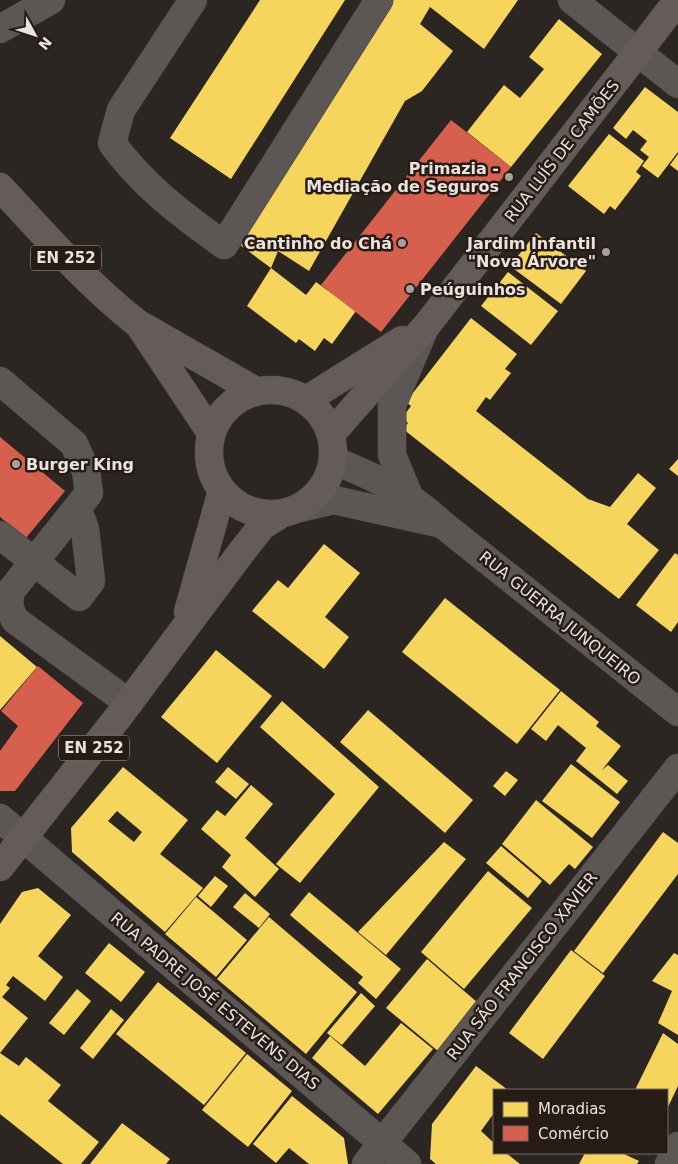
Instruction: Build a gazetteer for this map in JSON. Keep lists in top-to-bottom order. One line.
{"streets":{"main road":["RUA LUÍS DE CAMÕES","EN 252"],"street":["RUA GUERRA JUNQUEIRO","RUA SÃO FRANCISCO XAVIER","RUA PADRE JOSÉ ESTEVENS DIAS"]},"crossings":[["RUA LUÍS DE CAMÕES","EN 252"],["RUA LUÍS DE CAMÕES","RUA GUERRA JUNQUEIRO"],["EN 252","RUA GUERRA JUNQUEIRO"],["EN 252","RUA PADRE JOSÉ ESTEVENS DIAS"],["RUA SÃO FRANCISCO XAVIER","RUA PADRE JOSÉ ESTEVENS DIAS"]],"places":["Primazia - Mediação de Seguros","Cantinho do Chá","Jardim Infantil \"Nova Árvore\"","Peúguinhos","Burger King"],"legend":["Moradias","Comércio"],"north":"bottom right"}
